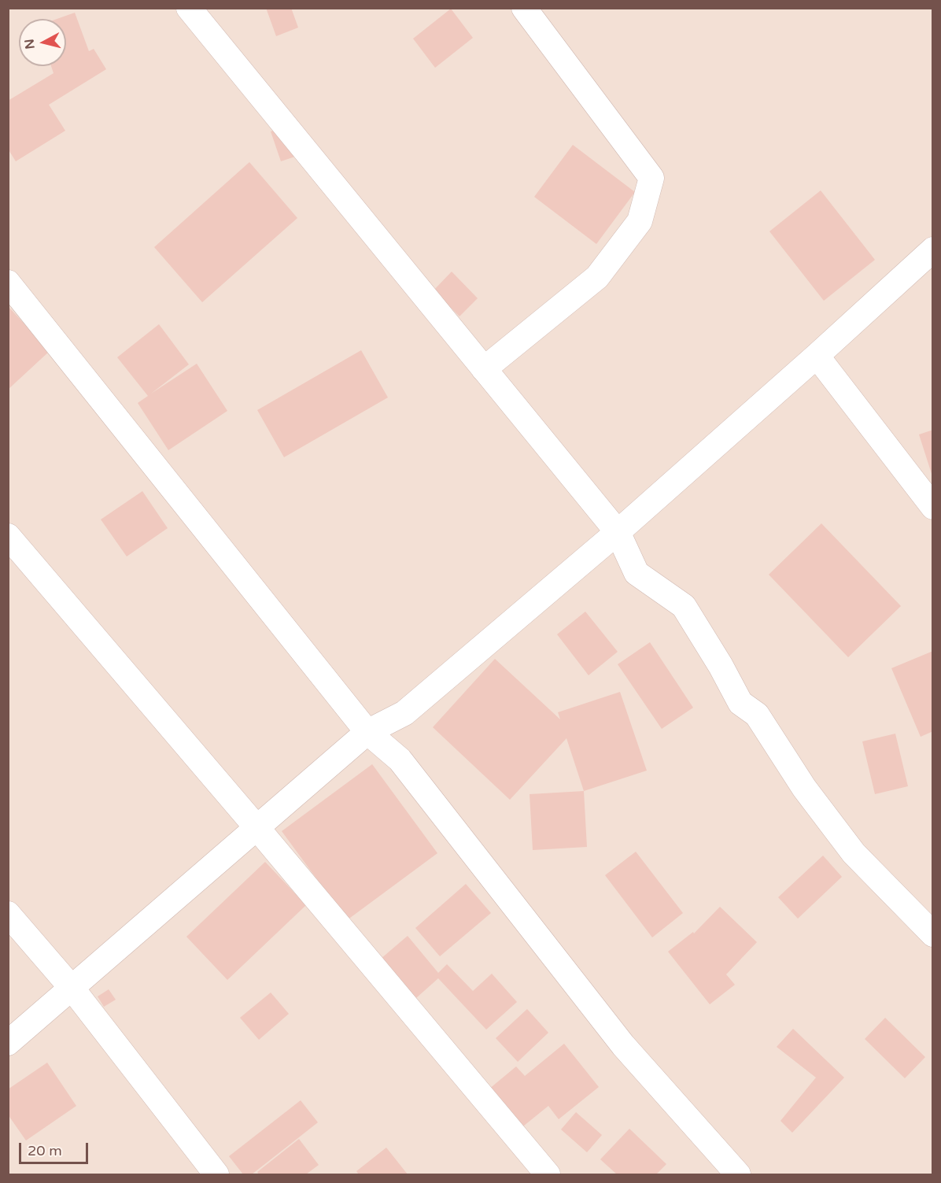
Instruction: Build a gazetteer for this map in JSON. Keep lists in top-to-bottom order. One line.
{"scale_bar":"20 m","north":"left"}
